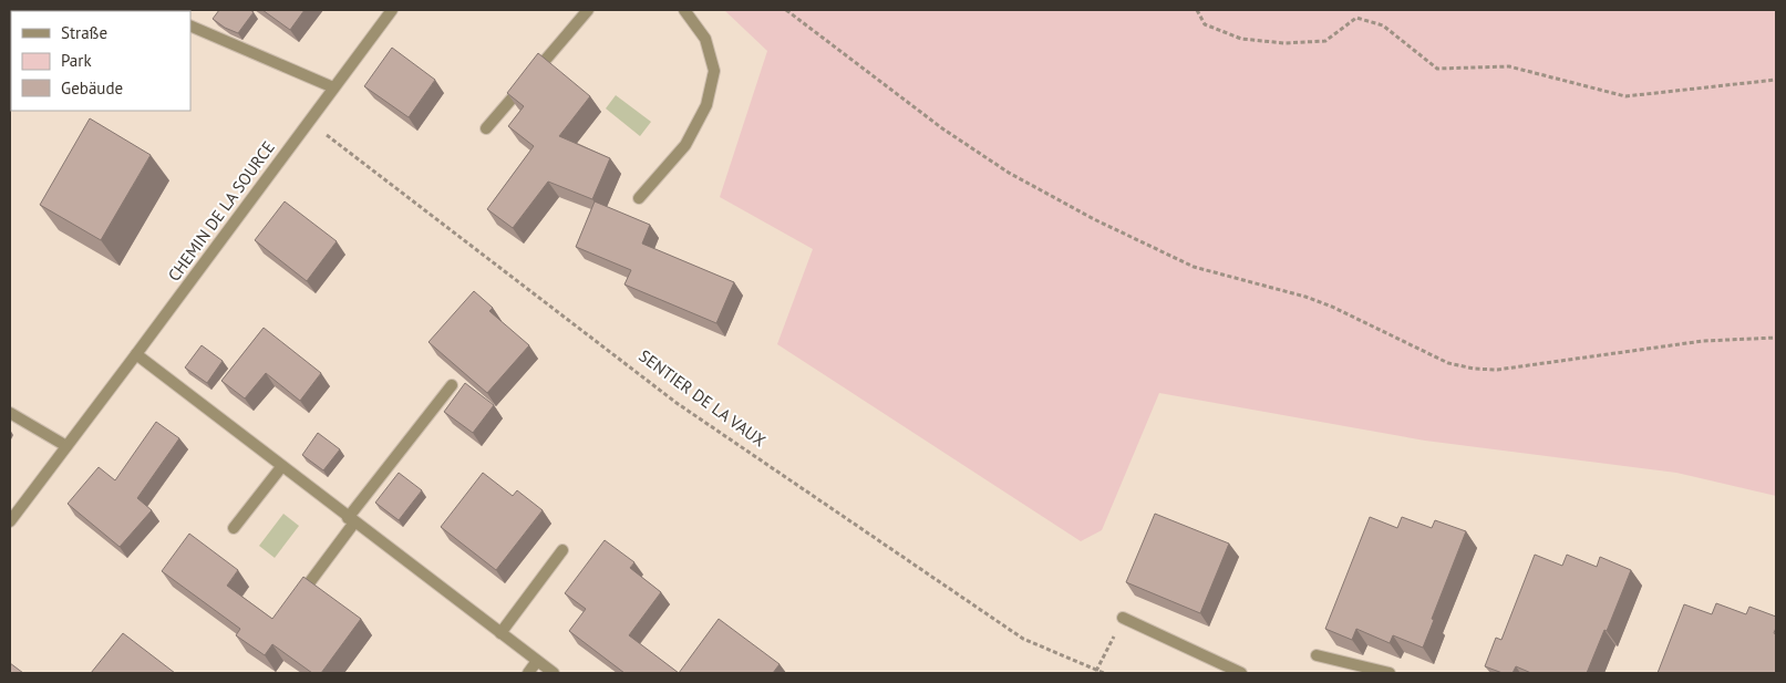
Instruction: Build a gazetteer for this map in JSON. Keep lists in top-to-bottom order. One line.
{"streets":{"street":["CHEMIN DE LA SOURCE"],"path":["SENTIER DE LA VAUX"]},"crossings":[["CHEMIN DE LA SOURCE","SENTIER DE LA VAUX"]],"legend":["Straße","Park","Gebäude"]}
